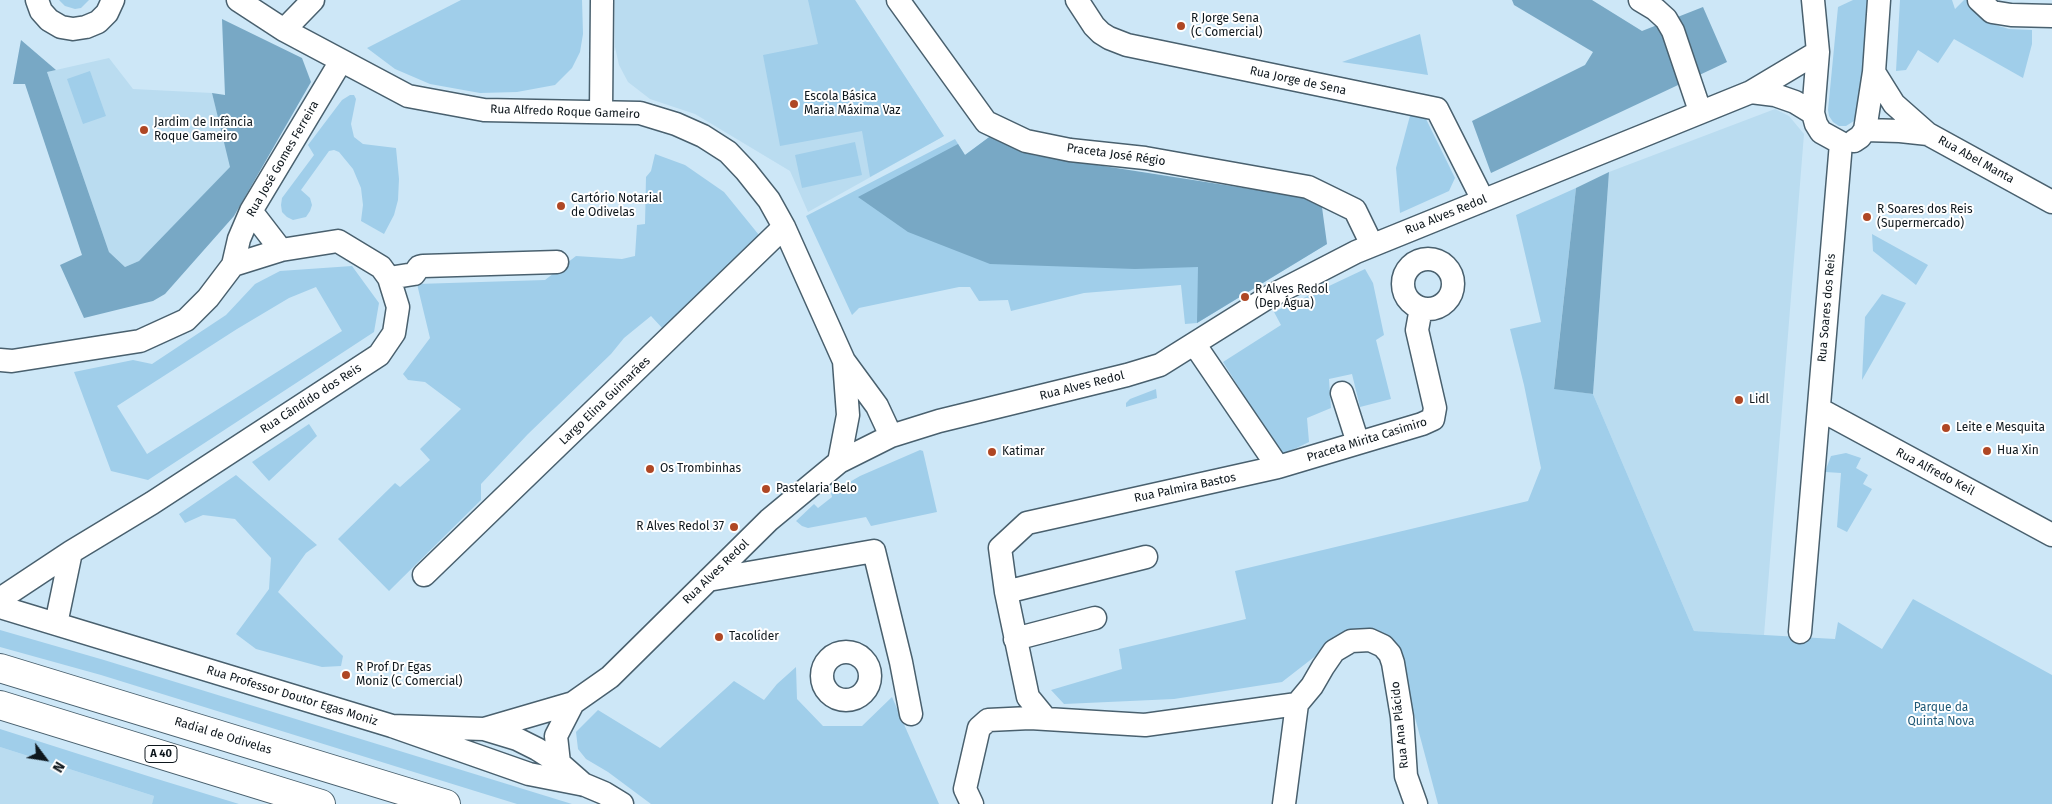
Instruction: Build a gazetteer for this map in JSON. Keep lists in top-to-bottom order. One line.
{"streets":{"highway":["Radial de Odivelas","A 40"],"street":["Rua Jorge de Sena","Rua Alfredo Roque Gameiro","Praceta José Régio","Rua José Gomes Ferreira","Rua Abel Manta","Rua Alves Redol","Rua Soares dos Reis","Rua Cândido dos Reis","Largo Elina Guimarães","Praceta Mirita Casimiro","Rua Alfredo Keil","Rua Palmira Bastos","Rua Professor Doutor Egas Moniz","Rua Ana Plácido"]},"crossings":[["Rua Jorge de Sena","Rua Alves Redol"],["Rua Alfredo Roque Gameiro","Rua José Gomes Ferreira"],["Rua Alfredo Roque Gameiro","Rua Alves Redol"],["Rua Alfredo Roque Gameiro","Largo Elina Guimarães"],["Praceta José Régio","Rua Alves Redol"],["Rua José Gomes Ferreira","Rua Cândido dos Reis"],["Rua Alves Redol","Rua Professor Doutor Egas Moniz"],["Rua Soares dos Reis","Rua Alfredo Keil"],["Praceta Mirita Casimiro","Rua Palmira Bastos"]],"parks":["Parque da Quinta Nova"],"places":["R Jorge Sena (C Comercial)","Escola Básica Maria Máxima Vaz","Jardim de Infância Roque Gameiro","Cartório Notarial de Odivelas","R Soares dos Reis (Supermercado)","R Alves Redol (Dep Água)","Lidl","Leite e Mesquita","Hua Xin","Katimar","Os Trombinhas","Pastelaria Belo","R Alves Redol 37","Tacolíder","R Prof Dr Egas Moniz (C Comercial)"],"north":"bottom right"}
